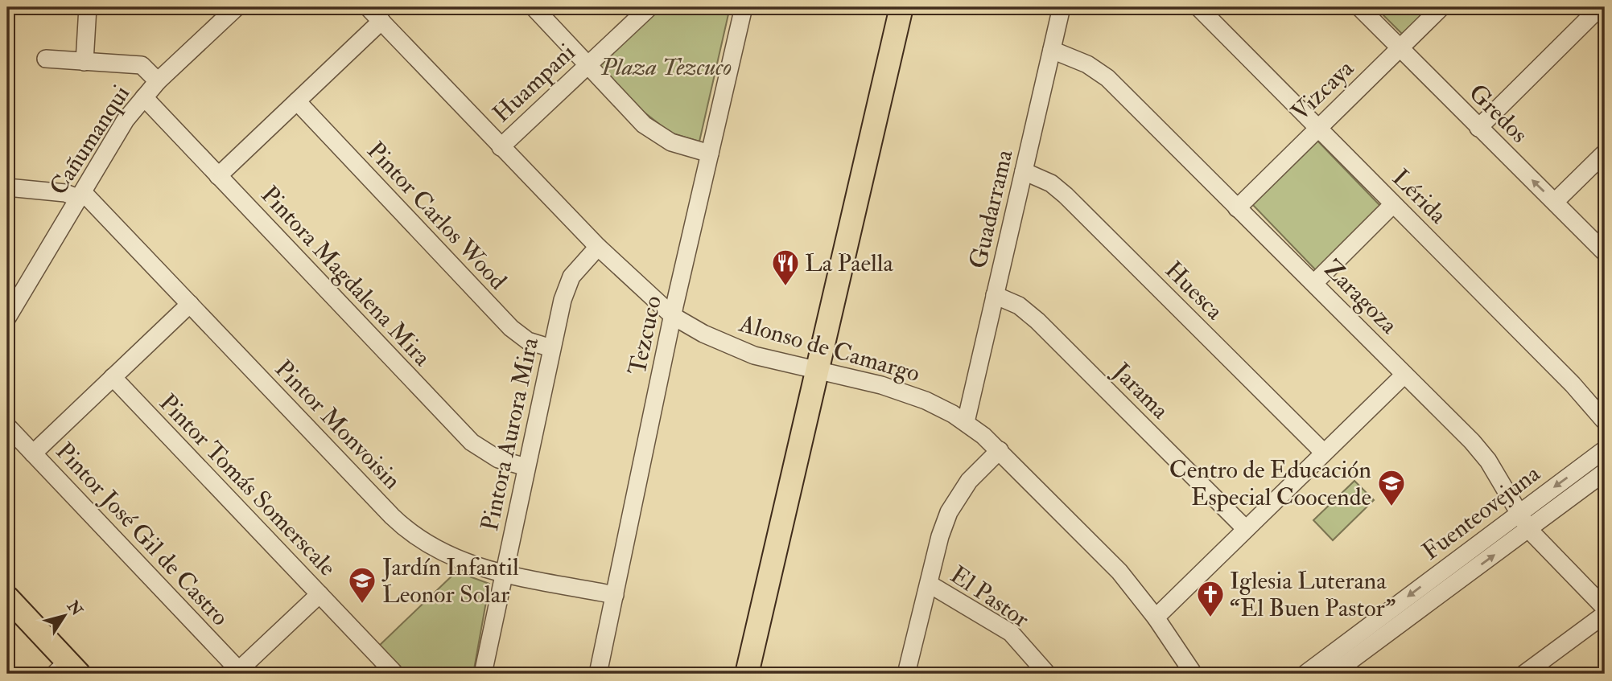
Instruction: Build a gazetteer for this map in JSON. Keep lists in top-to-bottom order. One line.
{"streets":{"street":["Huampani","Vizcaya","Gredos","Cañumanqui","Lérida","Guadarrama","Pintor Carlos Wood","Pintora Magdalena Mira","Huesca","Zaragoza","Tezcuco","Alonso de Camargo","Jarama","Pintor Monvoisin","Pintora Aurora Mira","Pintor Tomás Somerscale","Fuenteovejuna","Pintor José Gil de Castro","El Pastor"]},"crossings":[["Huampani","Alonso de Camargo"],["Vizcaya","Gredos"],["Vizcaya","Lérida"],["Vizcaya","Zaragoza"],["Cañumanqui","Pintora Magdalena Mira"],["Cañumanqui","Pintor Monvoisin"],["Guadarrama","Huesca"],["Guadarrama","Zaragoza"],["Guadarrama","Alonso de Camargo"],["Guadarrama","Jarama"],["Pintor Carlos Wood","Pintora Aurora Mira"],["Pintora Magdalena Mira","Pintora Aurora Mira"],["Zaragoza","Fuenteovejuna"],["Tezcuco","Alonso de Camargo"],["Tezcuco","Pintor Monvoisin"],["Alonso de Camargo","Pintora Aurora Mira"],["Pintor Monvoisin","Pintora Aurora Mira"]],"parks":["Plaza Tezcuco"],"places":{"restaurant":["La Paella"],"school or university":["Centro de Educación Especial Coocende","Jardín Infantil Leonor Solar"],"church":["Iglesia Luterana “El Buen Pastor”"]},"north":"top right"}
